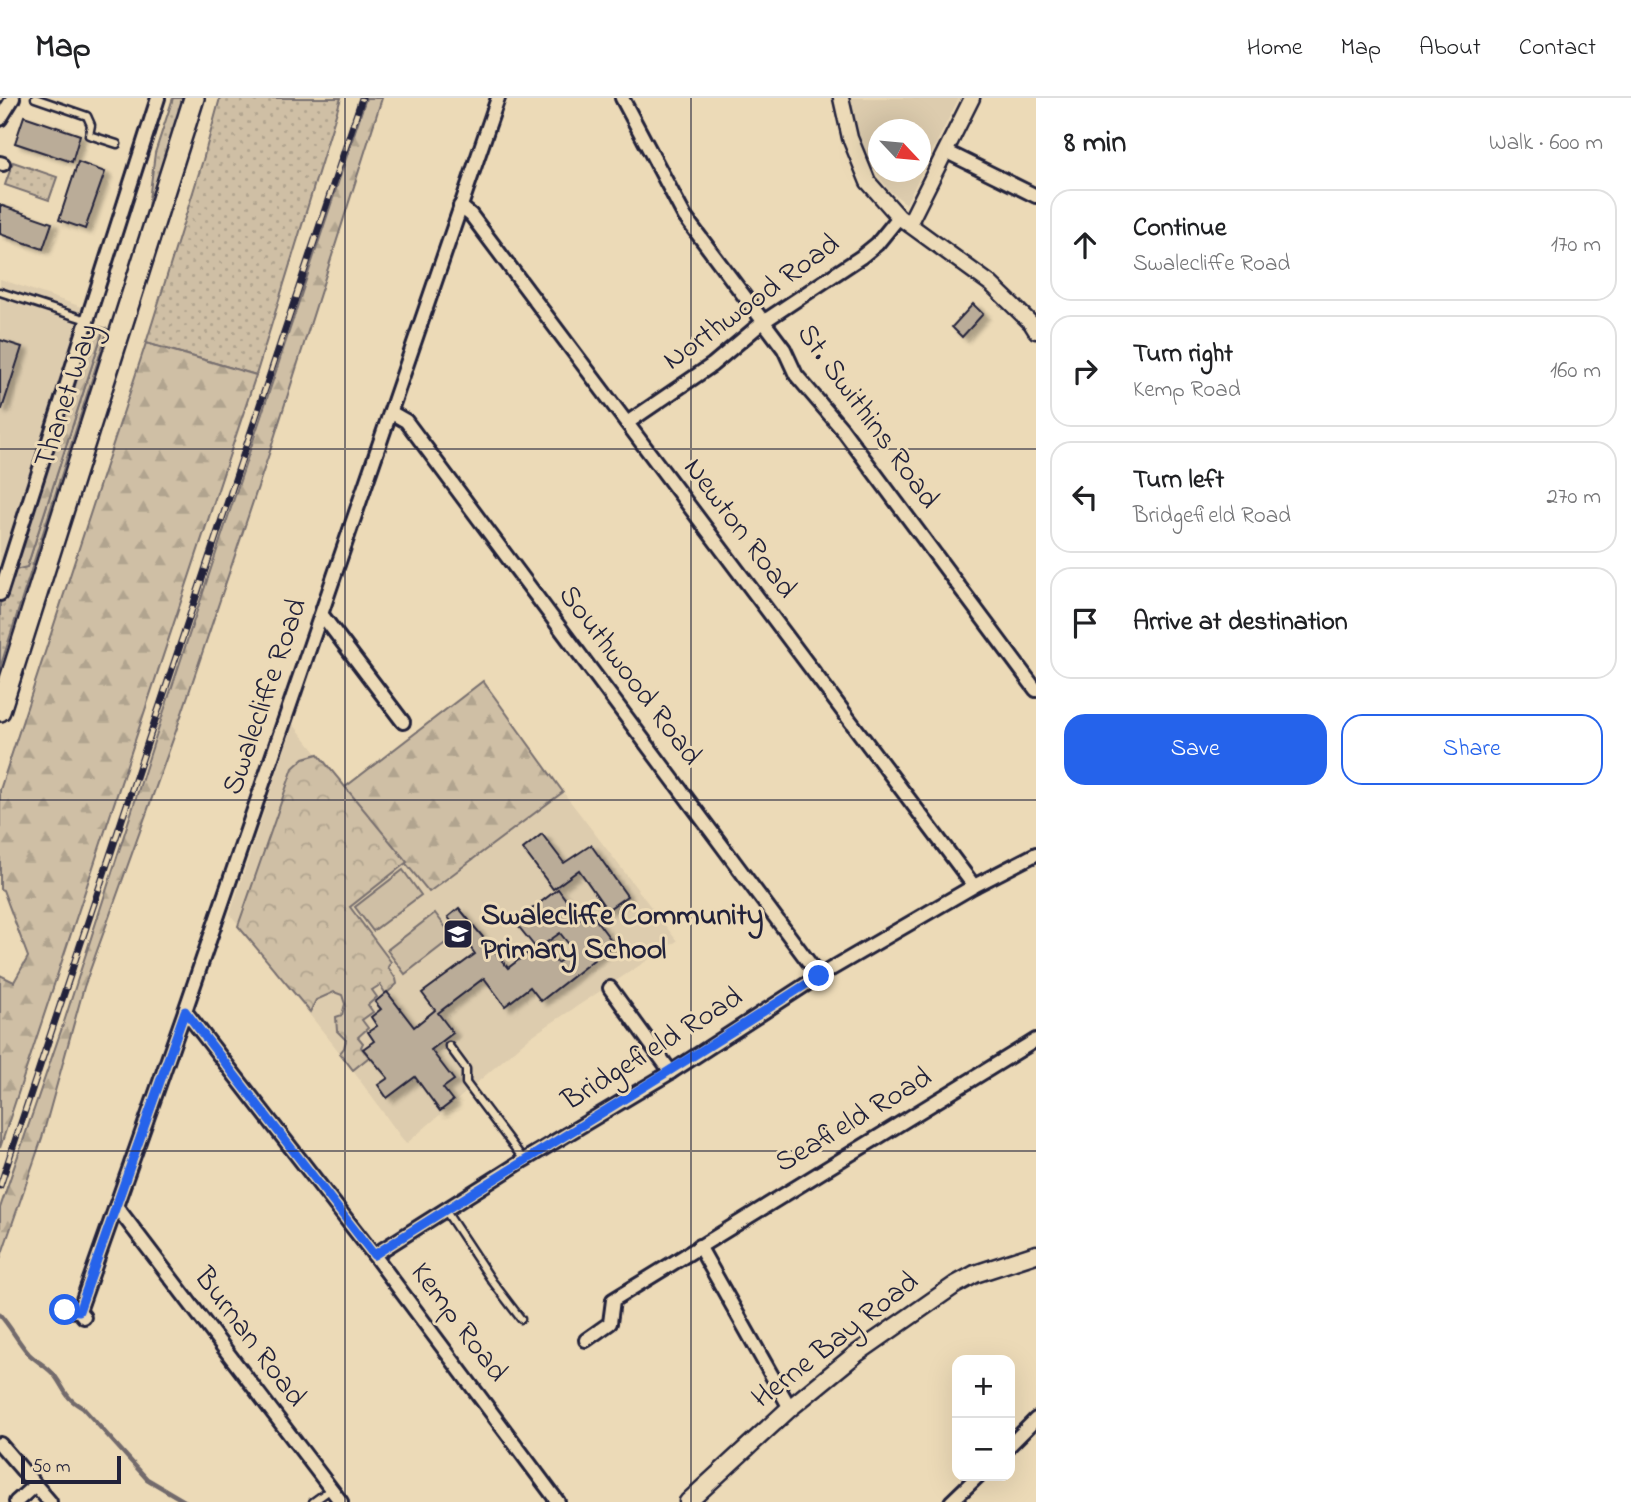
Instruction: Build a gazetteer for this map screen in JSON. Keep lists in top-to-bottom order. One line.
{"streets":{"main road":["Thanet Way","Herne Bay Road"],"street":["Northwood Road","St. Swithins Road","Newton Road","Southwood Road","Swalecliffe Road","Bridgefield Road","Seafield Road","Kemp Road","Burnan Road"]},"crossings":[["Northwood Road","St. Swithins Road"],["Northwood Road","Newton Road"],["Newton Road","Swalecliffe Road"],["Newton Road","Bridgefield Road"],["Southwood Road","Swalecliffe Road"],["Southwood Road","Bridgefield Road"],["Swalecliffe Road","Kemp Road"],["Swalecliffe Road","Burnan Road"],["Bridgefield Road","Kemp Road"]],"places":{"school or university":["Swalecliffe Community Primary School"]},"scale_bar":"50 m","north":"bottom right","page":{"header":"Map","nav":["Home","Map","About","Contact"],"heading":["8 min","Walk · 600 m"],"list":[["Continue","Swalecliffe Road","170 m"],["Turn right","Kemp Road","160 m"],["Turn left","Bridgefield Road","270 m"],"Arrive at destination"],"buttons":["Save","Share"],"map_buttons":["+","−"],"scale":"50 m"}}
